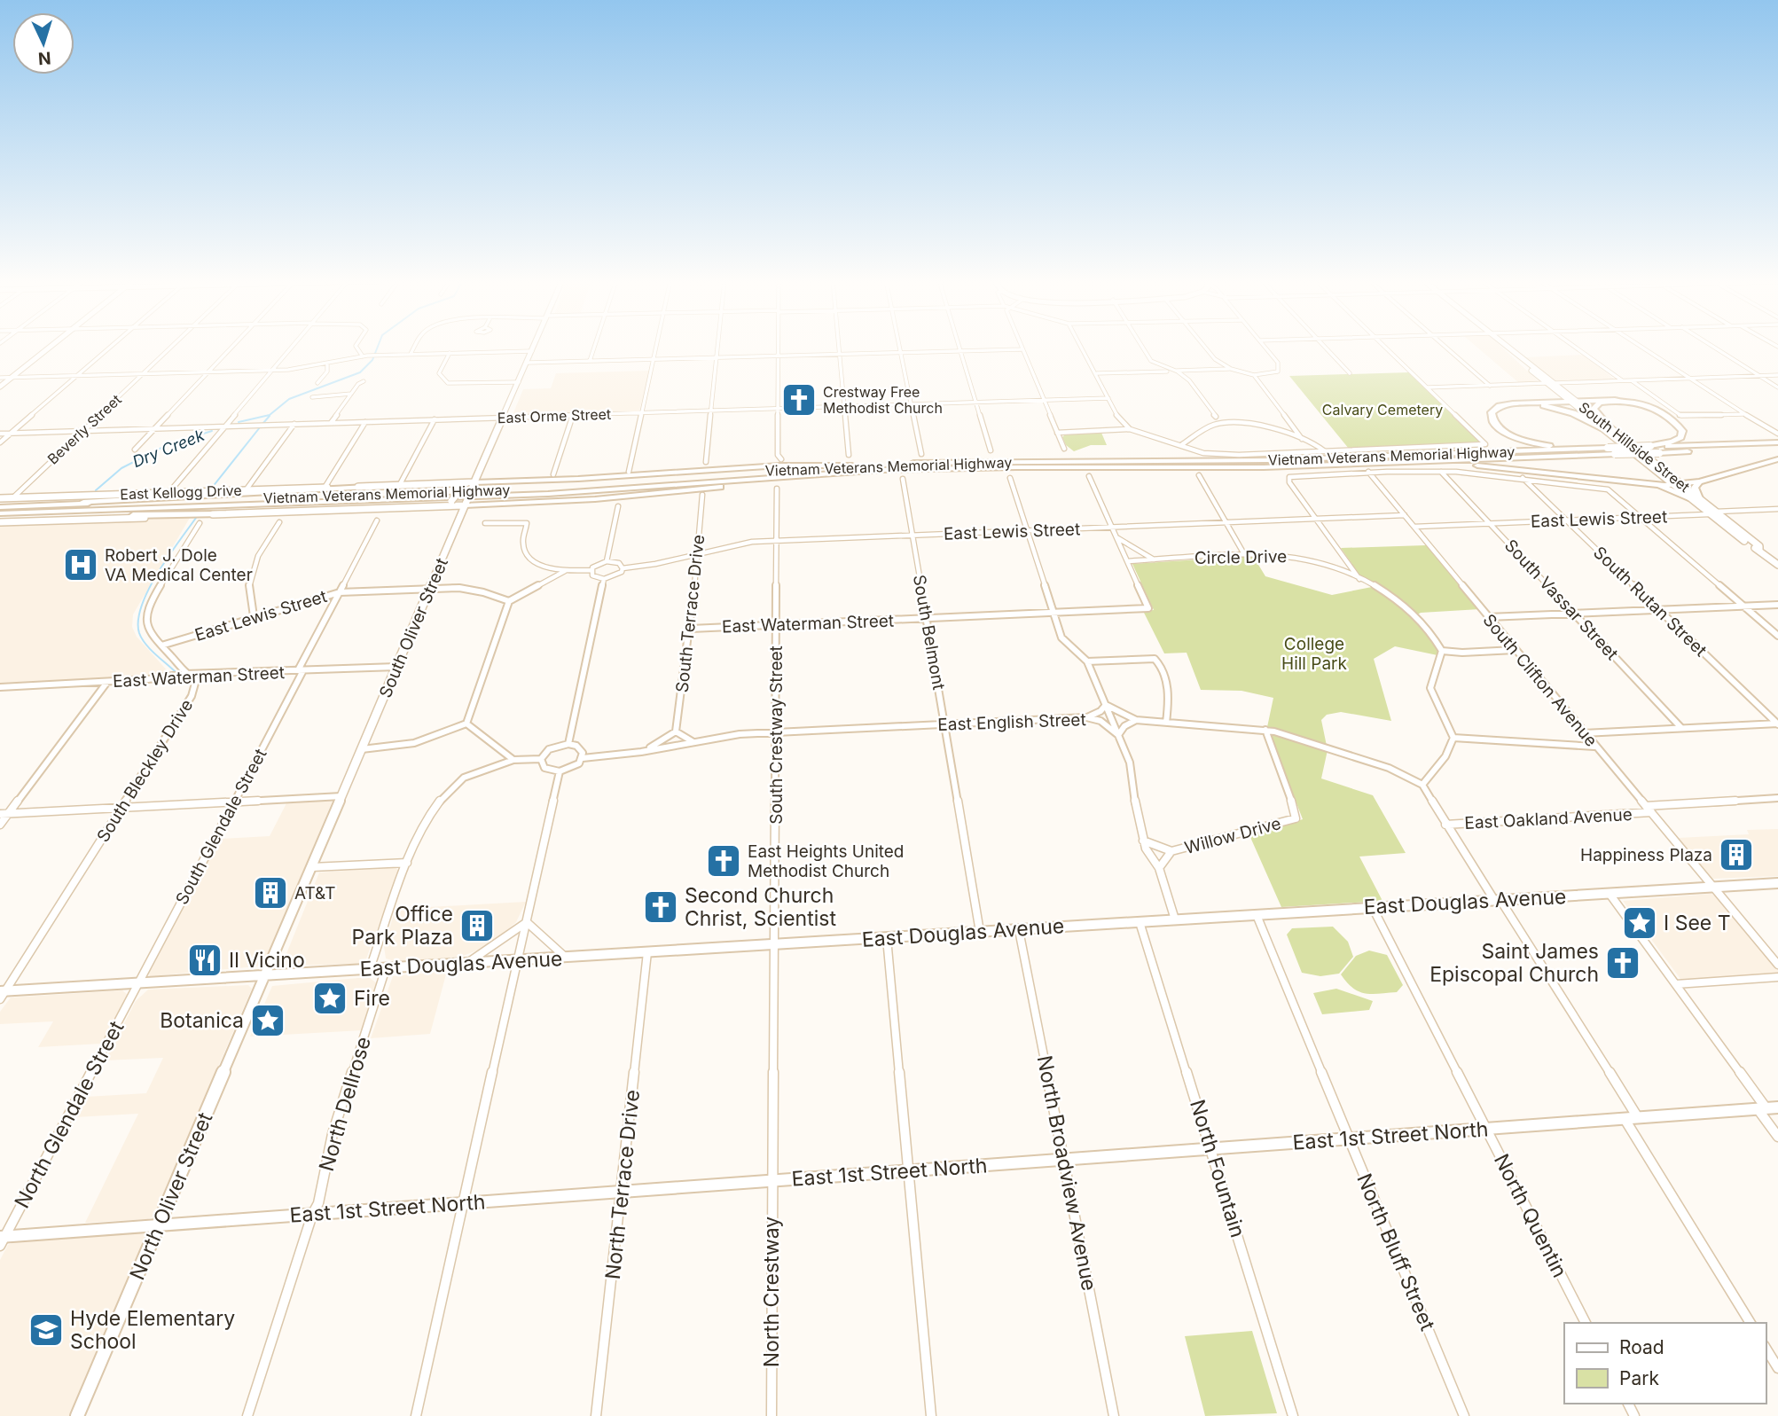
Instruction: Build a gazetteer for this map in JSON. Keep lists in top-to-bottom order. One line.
{"streets":{"highway":["Vietnam Veterans Memorial Highway"],"main road":["South Hillside Street","East Kellogg Drive","South Oliver Street","East Douglas Avenue","North Oliver Street"],"street":["East Orme Street","Beverly Street","East Lewis Street","Circle Drive","South Vassar Street","South Rutan Street","South Terrace Drive","East Waterman Street","South Belmont","South Clifton Avenue","East English Street","South Crestway Street","South Bleckley Drive","East Oakland Avenue","South Glendale Street","Willow Drive","North Dellrose","North Glendale Street","East 1st Street North","North Fountain","North Broadview Avenue","North Terrace Drive","North Quentin","North Bluff Street","North Crestway"]},"crossings":[["East Orme Street","Beverly Street"],["East Orme Street","South Oliver Street"],["Beverly Street","East Kellogg Drive"],["South Hillside Street","East Lewis Street"],["East Kellogg Drive","South Oliver Street"],["East Lewis Street","South Vassar Street"],["East Lewis Street","South Rutan Street"],["East Lewis Street","South Terrace Drive"],["East Lewis Street","South Oliver Street"],["East Lewis Street","South Belmont"],["East Lewis Street","South Clifton Avenue"],["East Lewis Street","South Crestway Street"],["East Lewis Street","South Bleckley Drive"],["East Lewis Street","South Glendale Street"],["Circle Drive","East Waterman Street"],["South Terrace Drive","East Waterman Street"],["East Waterman Street","South Oliver Street"],["East Waterman Street","South Belmont"],["East Waterman Street","South Crestway Street"],["East Waterman Street","South Bleckley Drive"],["East Waterman Street","South Glendale Street"],["South Oliver Street","East Douglas Avenue"],["South Oliver Street","North Oliver Street"],["South Belmont","East English Street"],["South Belmont","East Douglas Avenue"],["South Clifton Avenue","East Oakland Avenue"],["South Clifton Avenue","East Douglas Avenue"],["East English Street","South Crestway Street"],["South Crestway Street","East Douglas Avenue"],["South Crestway Street","North Crestway"],["South Bleckley Drive","East Douglas Avenue"],["South Glendale Street","East Douglas Avenue"],["South Glendale Street","North Glendale Street"],["East Douglas Avenue","North Dellrose"],["East Douglas Avenue","North Glendale Street"],["East Douglas Avenue","North Fountain"],["East Douglas Avenue","North Broadview Avenue"],["East Douglas Avenue","North Terrace Drive"],["East Douglas Avenue","North Oliver Street"],["East Douglas Avenue","North Quentin"],["East Douglas Avenue","North Bluff Street"],["East Douglas Avenue","North Crestway"],["North Dellrose","East 1st Street North"],["North Glendale Street","East 1st Street North"],["East 1st Street North","North Fountain"],["East 1st Street North","North Broadview Avenue"],["East 1st Street North","North Terrace Drive"],["East 1st Street North","North Oliver Street"],["East 1st Street North","North Quentin"],["East 1st Street North","North Bluff Street"],["East 1st Street North","North Crestway"]],"water":["Dry Creek"],"parks":["Calvary Cemetery","College Hill Park"],"places":{"church":["Crestway Free Methodist Church","East Heights United Methodist Church","Second Church Christ, Scientist","Saint James Episcopal Church"],"hospital":["Robert J. Dole VA Medical Center"],"building":["Happiness Plaza","AT&T","Office Park Plaza"],"place":["I See T","Fire","Botanica"],"restaurant":["Il Vicino"],"school or university":["Hyde Elementary School"]},"legend":["Road","Park"],"north":"bottom"}
